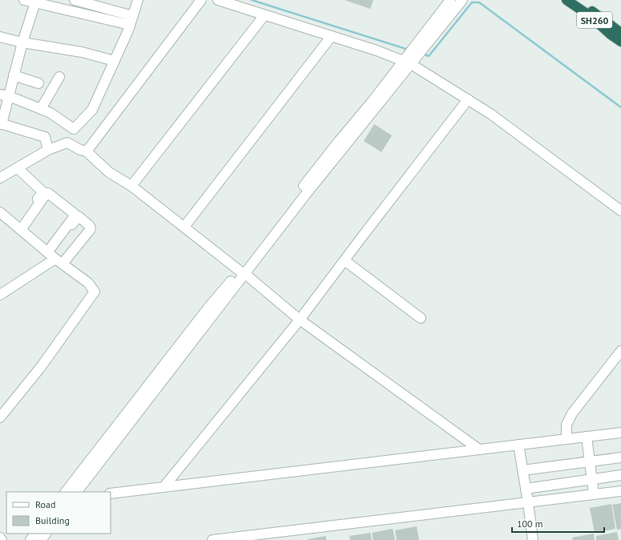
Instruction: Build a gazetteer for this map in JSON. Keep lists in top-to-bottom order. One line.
{"streets":{"highway":["SH260"]},"legend":["Road","Building"],"scale_bar":"100 m"}
